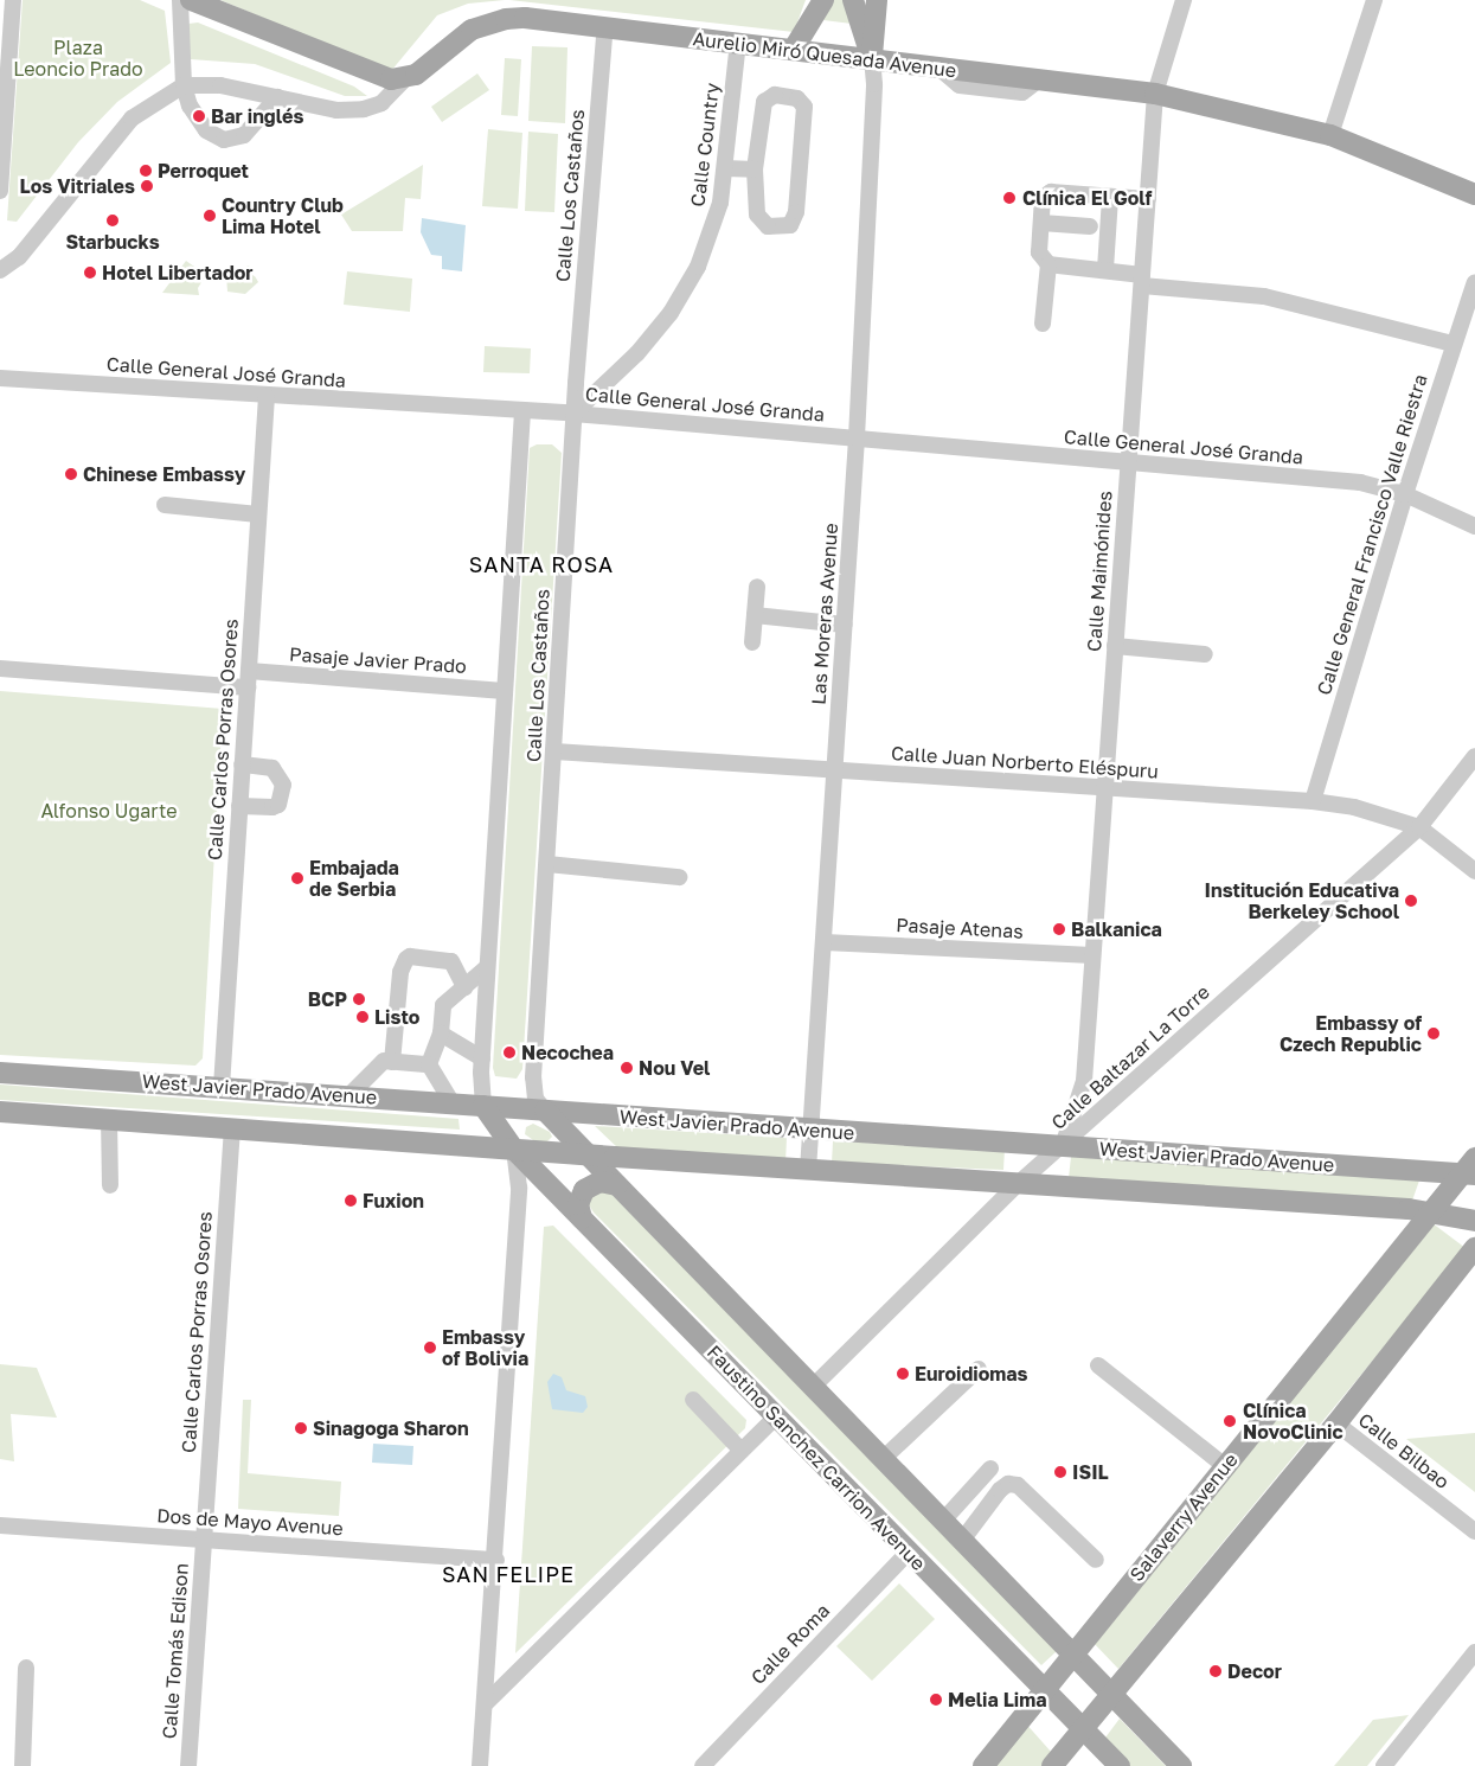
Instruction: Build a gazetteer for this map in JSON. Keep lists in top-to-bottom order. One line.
{"streets":{"main road":["Aurelio Miró Quesada Avenue","West Javier Prado Avenue","Faustino Sanchez Carrion Avenue","Salaverry Avenue"],"street":["Calle Country","Calle Los Castaños","Calle General José Granda","Calle General Francisco Valle Riestra","Calle Maimónides","Las Moreras Avenue","Pasaje Javier Prado","Calle Carlos Porras Osores","Calle Juan Norberto Eléspuru","Pasaje Atenas","Calle Baltazar La Torre","Calle Bilbao","Dos de Mayo Avenue","Calle Roma","Calle Tomás Edison"]},"crossings":[["Aurelio Miró Quesada Avenue","Calle Country"],["Aurelio Miró Quesada Avenue","Calle Los Castaños"],["Aurelio Miró Quesada Avenue","Calle Maimónides"],["Aurelio Miró Quesada Avenue","Las Moreras Avenue"],["Calle Country","Calle Los Castaños"],["Calle Country","Calle General José Granda"],["Calle Los Castaños","Calle General José Granda"],["Calle Los Castaños","Pasaje Javier Prado"],["Calle Los Castaños","Calle Juan Norberto Eléspuru"],["Calle Los Castaños","West Javier Prado Avenue"],["Calle Los Castaños","Faustino Sanchez Carrion Avenue"],["Calle General José Granda","Calle General Francisco Valle Riestra"],["Calle General José Granda","Calle Maimónides"],["Calle General José Granda","Las Moreras Avenue"],["Calle General José Granda","Calle Carlos Porras Osores"],["Calle General Francisco Valle Riestra","Calle Juan Norberto Eléspuru"],["Calle Maimónides","Calle Juan Norberto Eléspuru"],["Calle Maimónides","Pasaje Atenas"],["Calle Maimónides","Calle Baltazar La Torre"],["Calle Maimónides","West Javier Prado Avenue"],["Las Moreras Avenue","Calle Juan Norberto Eléspuru"],["Las Moreras Avenue","Pasaje Atenas"],["Las Moreras Avenue","West Javier Prado Avenue"],["Pasaje Javier Prado","Calle Carlos Porras Osores"],["Calle Carlos Porras Osores","West Javier Prado Avenue"],["Calle Carlos Porras Osores","Dos de Mayo Avenue"],["Calle Carlos Porras Osores","Calle Tomás Edison"],["Calle Juan Norberto Eléspuru","Calle Baltazar La Torre"],["Calle Baltazar La Torre","West Javier Prado Avenue"],["West Javier Prado Avenue","Faustino Sanchez Carrion Avenue"],["West Javier Prado Avenue","Salaverry Avenue"],["Faustino Sanchez Carrion Avenue","Salaverry Avenue"],["Faustino Sanchez Carrion Avenue","Calle Roma"],["Dos de Mayo Avenue","Calle Tomás Edison"]],"districts":["SANTA ROSA","SAN FELIPE"],"parks":["Plaza Leoncio Prado","Alfonso Ugarte"],"places":["Bar inglés","Perroquet","Los Vitriales","Clínica El Golf","Country Club Lima Hotel","Starbucks","Hotel Libertador","Chinese Embassy","Embajada de Serbia","Institución Educativa Berkeley School","Balkanica","BCP","Listo","Embassy of Czech Republic","Necochea","Nou Vel","Fuxion","Embassy of Bolivia","Euroidiomas","Clínica NovoClinic","Sinagoga Sharon","ISIL","Decor","Melia Lima"]}
